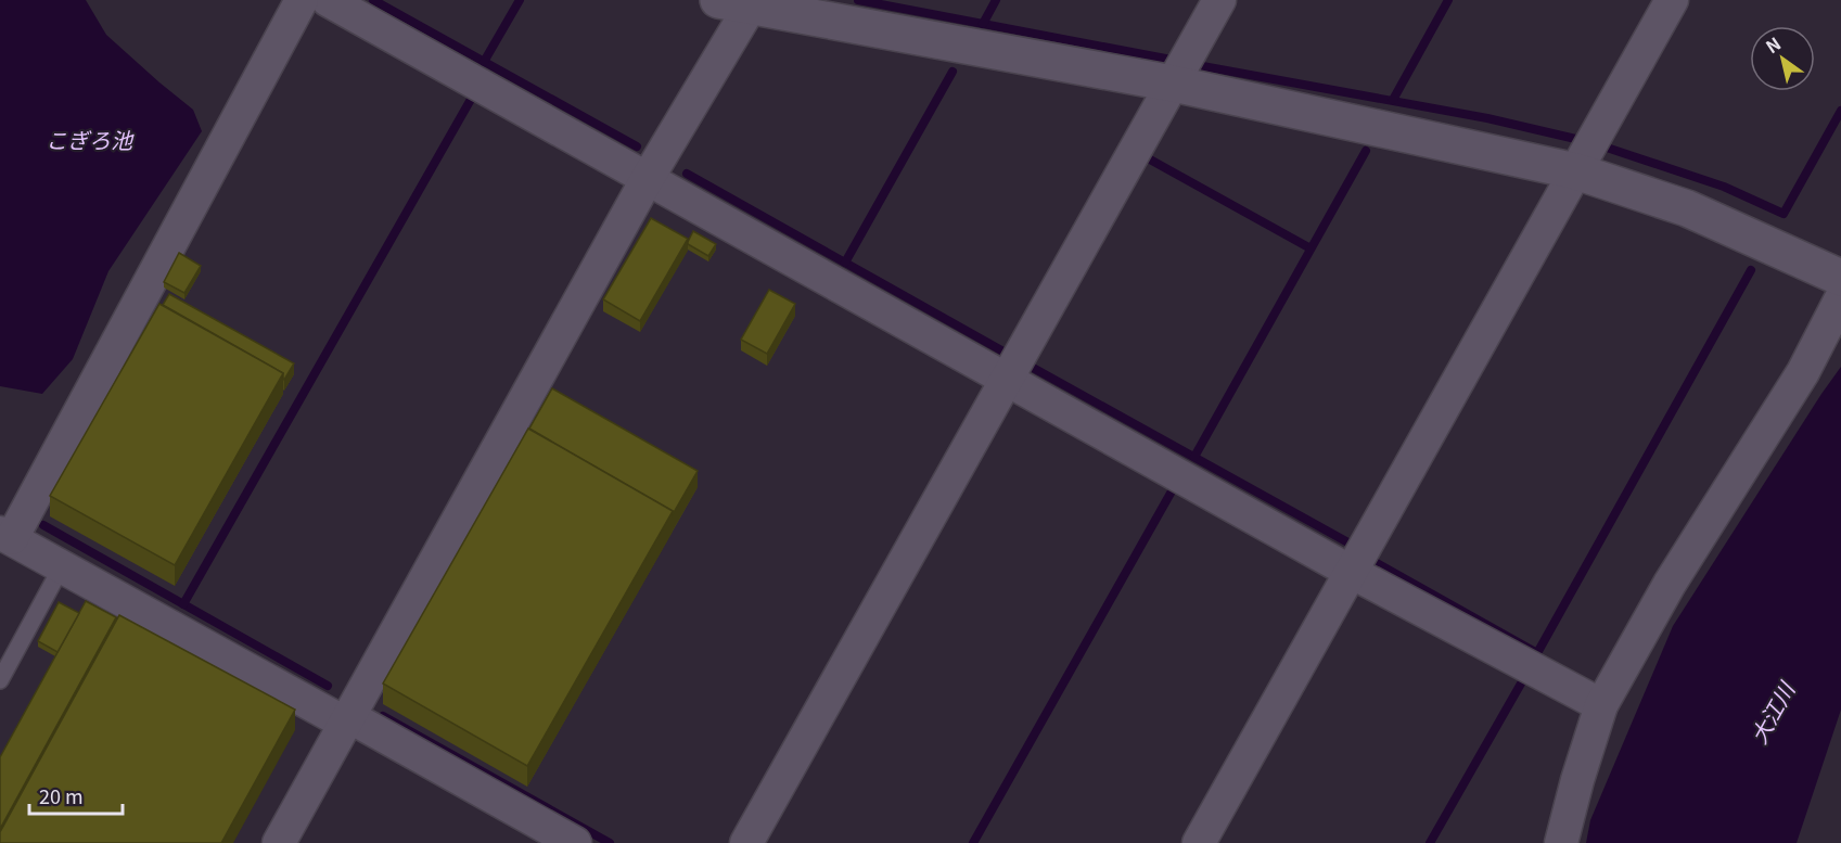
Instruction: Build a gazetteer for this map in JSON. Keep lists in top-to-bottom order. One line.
{"water":["こぎろ池","大江川"],"scale_bar":"20 m","north":"top left"}
